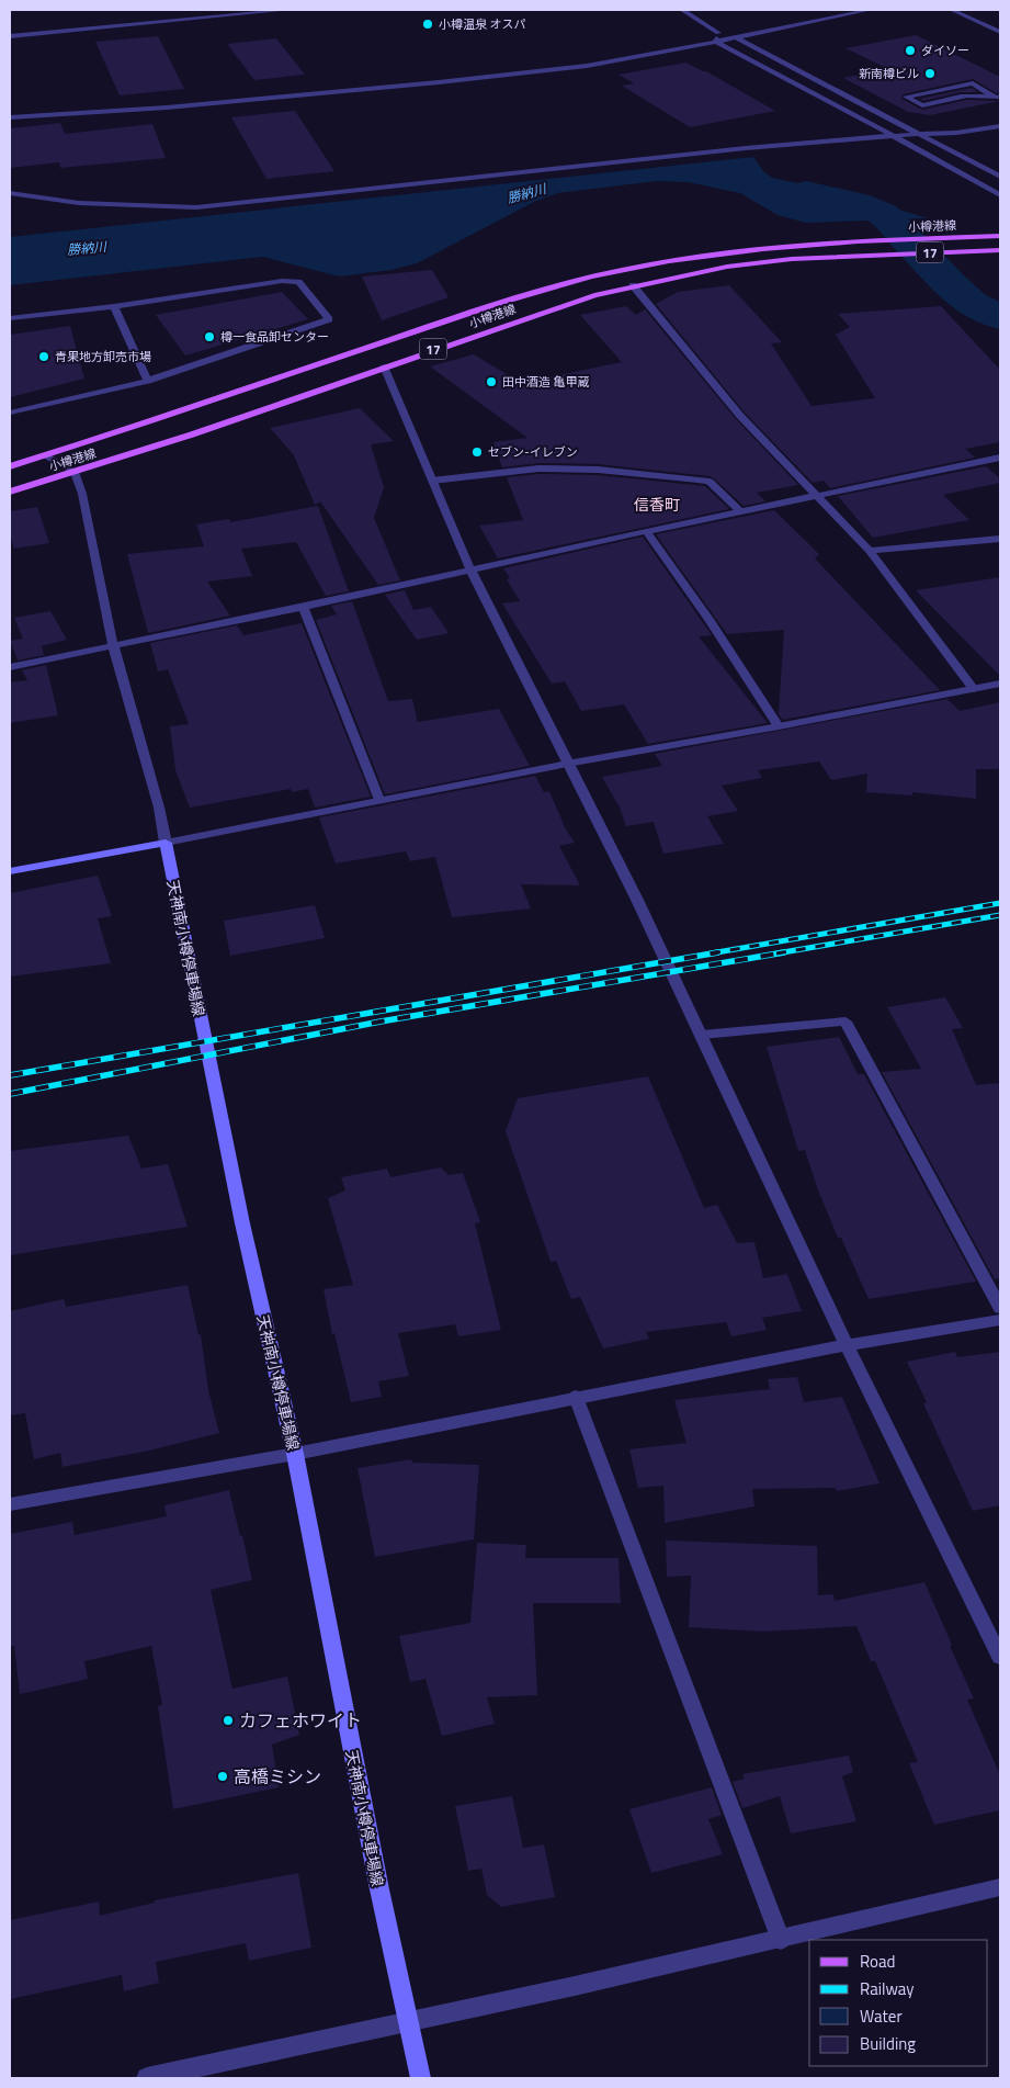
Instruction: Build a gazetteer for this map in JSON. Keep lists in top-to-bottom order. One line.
{"streets":{"main road":["小樽港線","17","天神南小樽停車場線"]},"districts":["信香町"],"water":["勝納川"],"places":["小樽温泉 オスパ","ダイソー","新南樽ビル","樽一食品卸センター","青果地方卸売市場","田中酒造 亀甲蔵","セブン-イレブン","カフェホワイト","高橋ミシン"],"legend":["Road","Railway","Water","Building"]}
